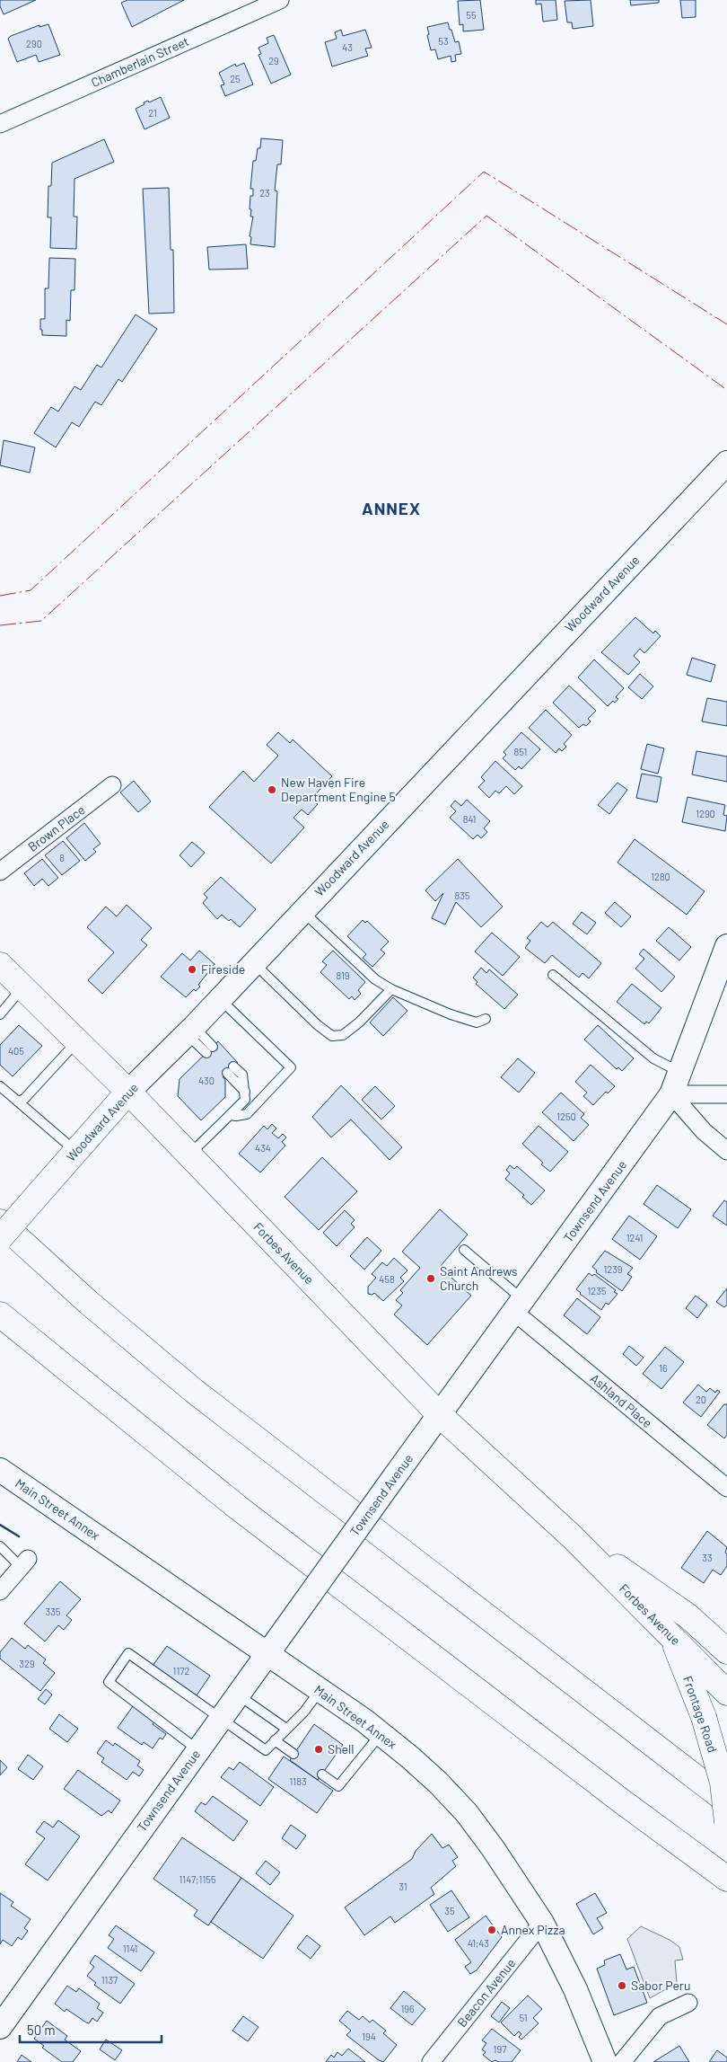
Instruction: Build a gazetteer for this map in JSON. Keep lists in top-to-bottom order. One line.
{"streets":{"main road":["Woodward Avenue","Townsend Avenue","Forbes Avenue","Main Street Annex","Frontage Road"],"street":["Chamberlain Street","Brown Place","Ashland Place","Beacon Avenue"]},"crossings":[["Woodward Avenue","Forbes Avenue"],["Townsend Avenue","Forbes Avenue"],["Townsend Avenue","Ashland Place"],["Townsend Avenue","Main Street Annex"],["Forbes Avenue","Frontage Road"],["Main Street Annex","Beacon Avenue"]],"districts":["ANNEX"],"places":["New Haven Fire Department Engine 5","Fireside","Saint Andrews Church","Shell","Annex Pizza","Sabor Peru"],"house_numbers":["55","53","290","43","29","25","21","23","851","1290","841","8","1280","835","819","405","430","1250","434","1241","1239","458","1235","16","20","33","335","329","1172","1183","1147;1155","31","35","41;43","1141","1137","196","51","194","197"],"scale_bar":"50 m"}
